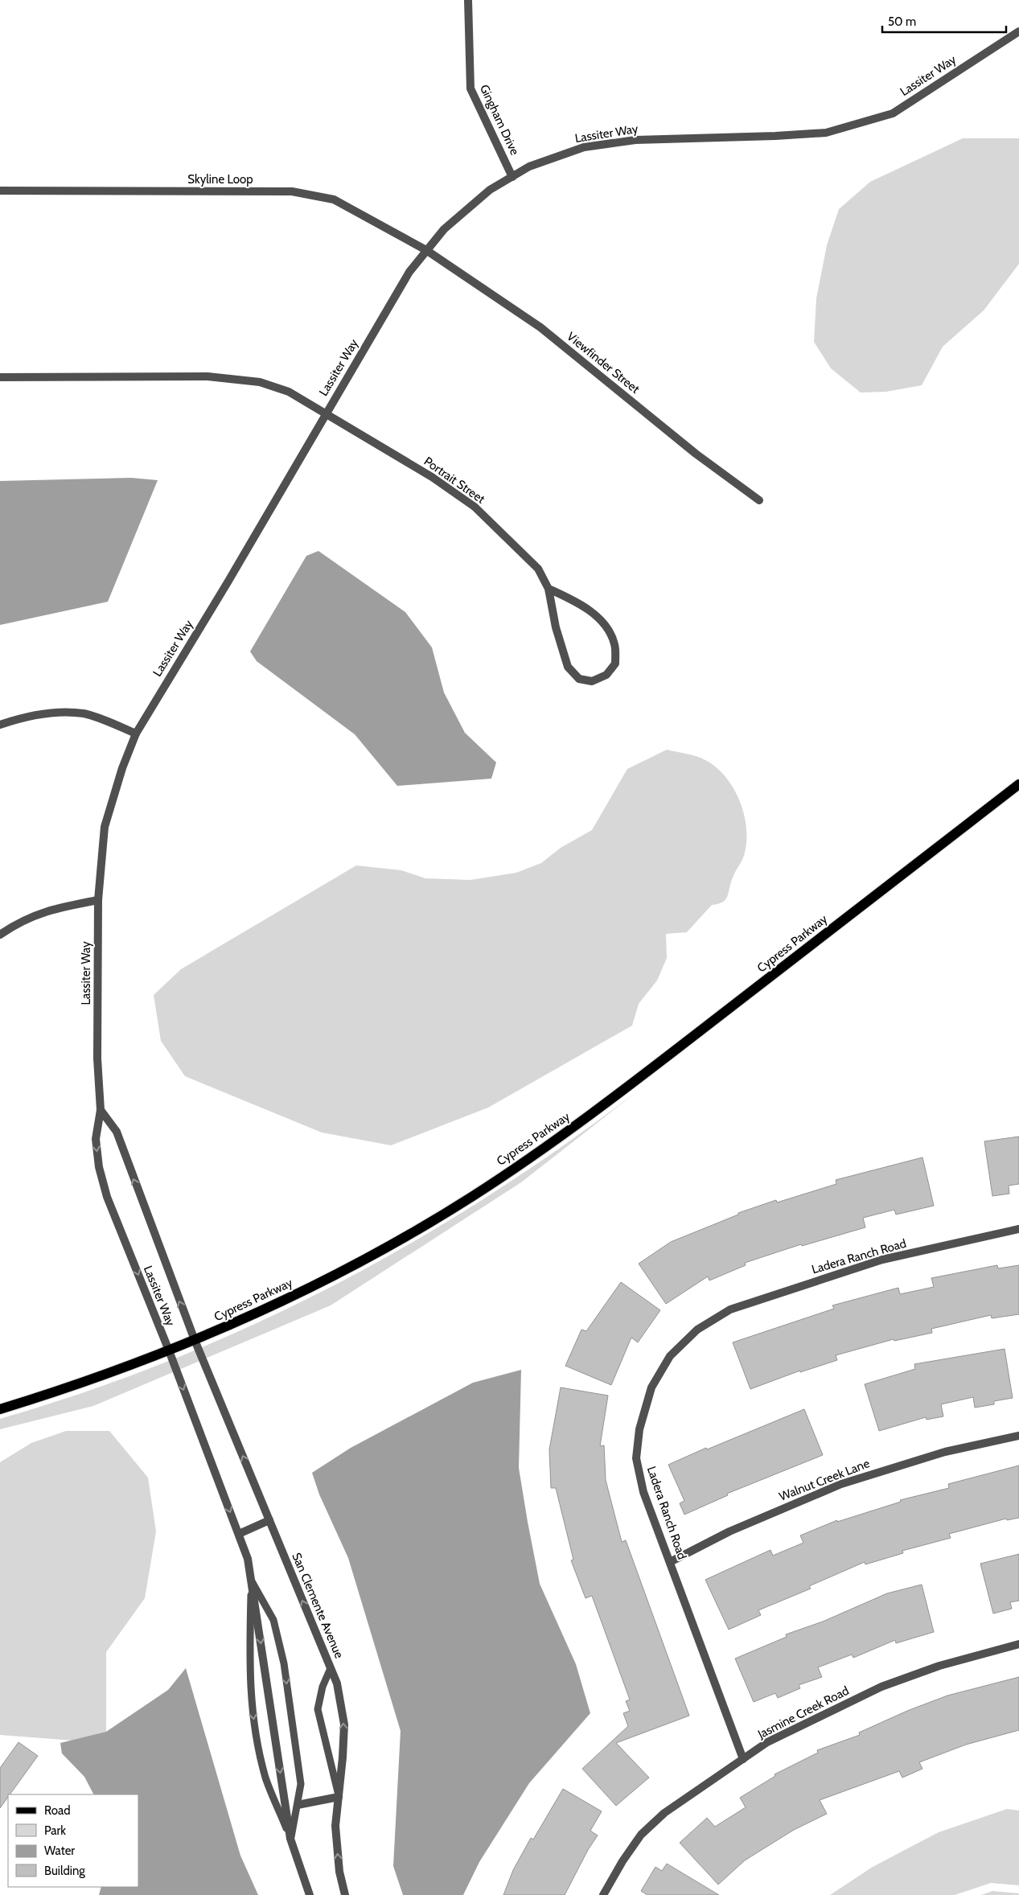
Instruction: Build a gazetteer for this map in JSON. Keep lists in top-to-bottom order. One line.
{"streets":{"main road":["Cypress Parkway"],"street":["Lassiter Way","Gingham Drive","Skyline Loop","Viewfinder Street","Portrait Street","Ladera Ranch Road","Walnut Creek Lane","San Clemente Avenue","Jasmine Creek Road"]},"crossings":[["Lassiter Way","Gingham Drive"],["Lassiter Way","Skyline Loop"],["Lassiter Way","Viewfinder Street"],["Lassiter Way","Portrait Street"],["Lassiter Way","Cypress Parkway"],["Lassiter Way","San Clemente Avenue"],["Skyline Loop","Viewfinder Street"],["Cypress Parkway","San Clemente Avenue"],["Ladera Ranch Road","Walnut Creek Lane"],["Ladera Ranch Road","Jasmine Creek Road"]],"legend":["Road","Park","Water","Building"],"scale_bar":"50 m"}
